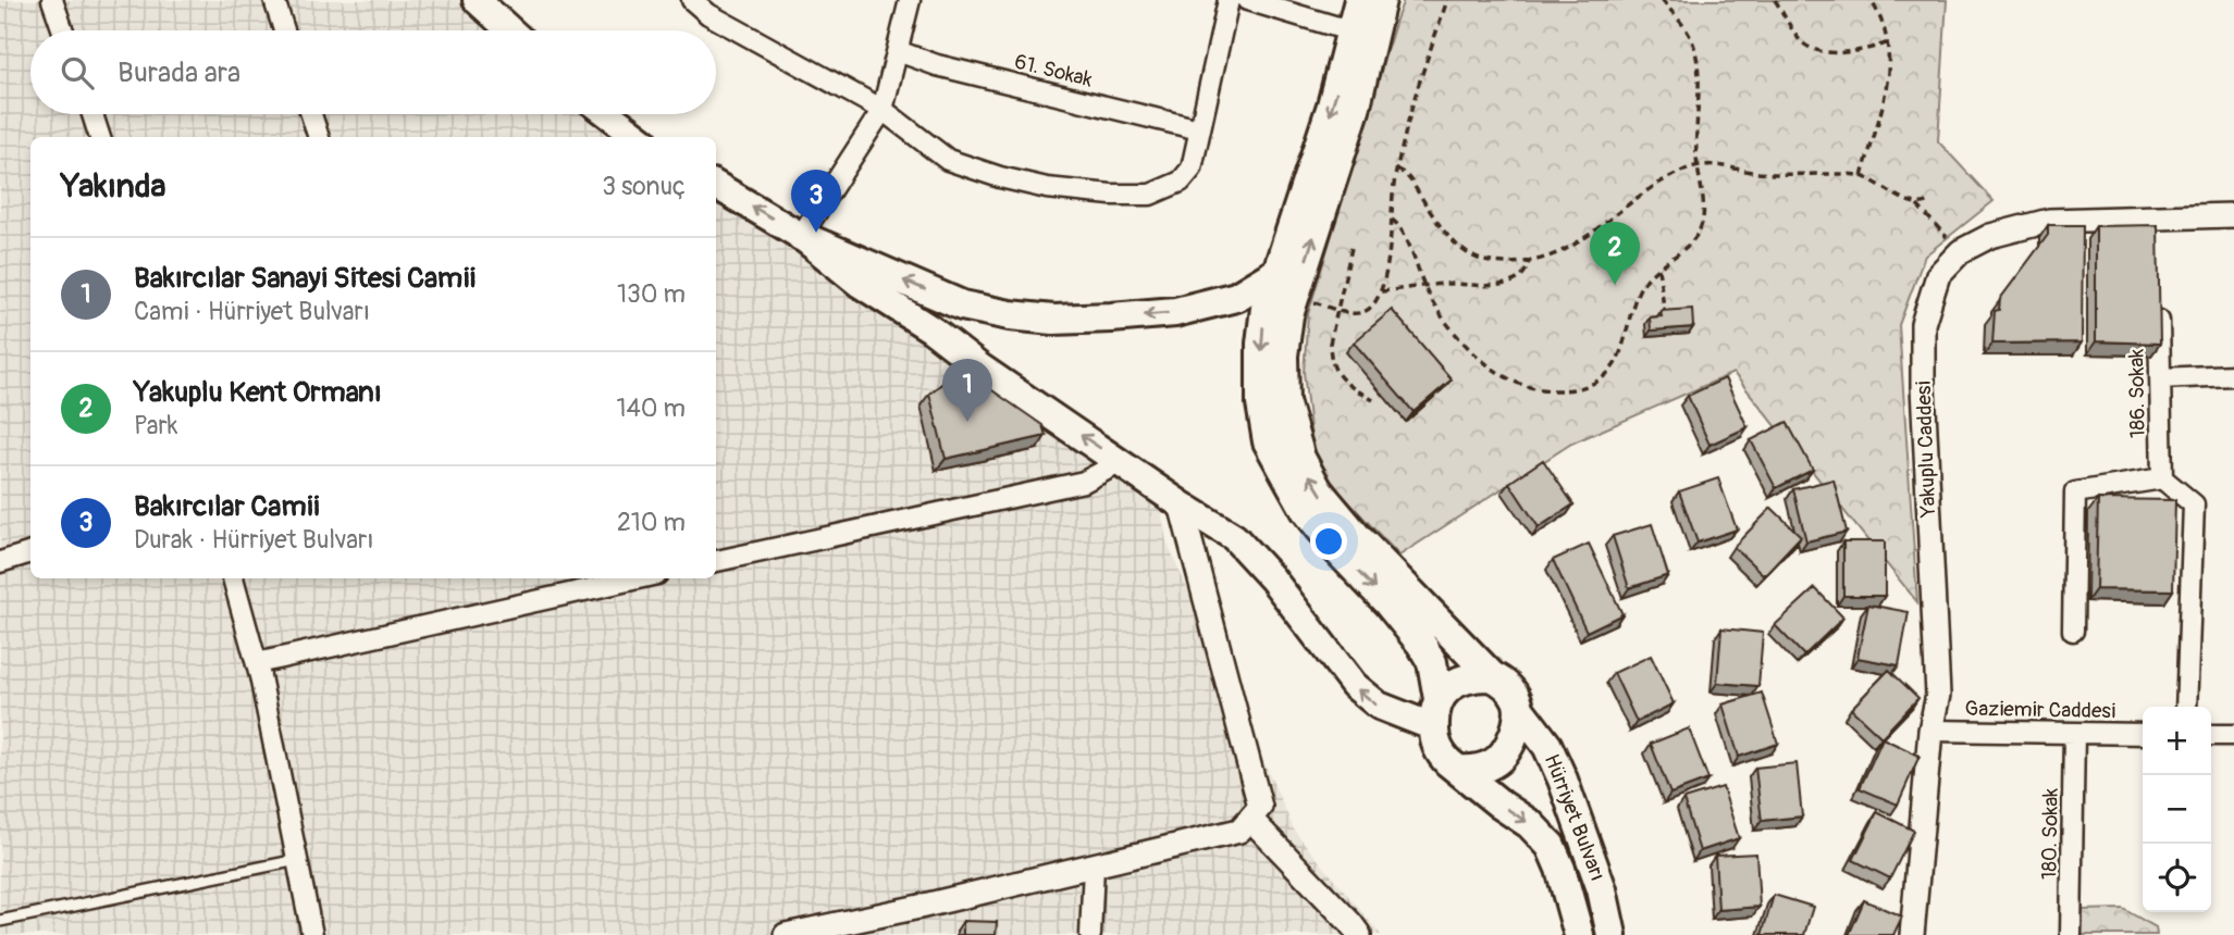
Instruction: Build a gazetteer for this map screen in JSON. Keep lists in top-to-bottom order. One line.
{"streets":{"main road":["Hürriyet Bulvarı"],"street":["61. Sokak","186. Sokak","Yakuplu Caddesi","Gaziemir Caddesi","180. Sokak"]},"crossings":[["Yakuplu Caddesi","Gaziemir Caddesi"],["Gaziemir Caddesi","180. Sokak"]],"page":{"search":"Burada ara","heading":["Yakında","3 sonuç"],"pins":["3","2","1"],"list":[{"mark":"1","name":"Bakırcılar Sanayi Sitesi Camii","note":"Cami · Hürriyet Bulvarı","value":"130 m"},{"mark":"2","name":"Yakuplu Kent Ormanı","note":"Park","value":"140 m"},{"mark":"3","name":"Bakırcılar Camii","note":"Durak · Hürriyet Bulvarı","value":"210 m"}],"map_buttons":["+","−"]}}
